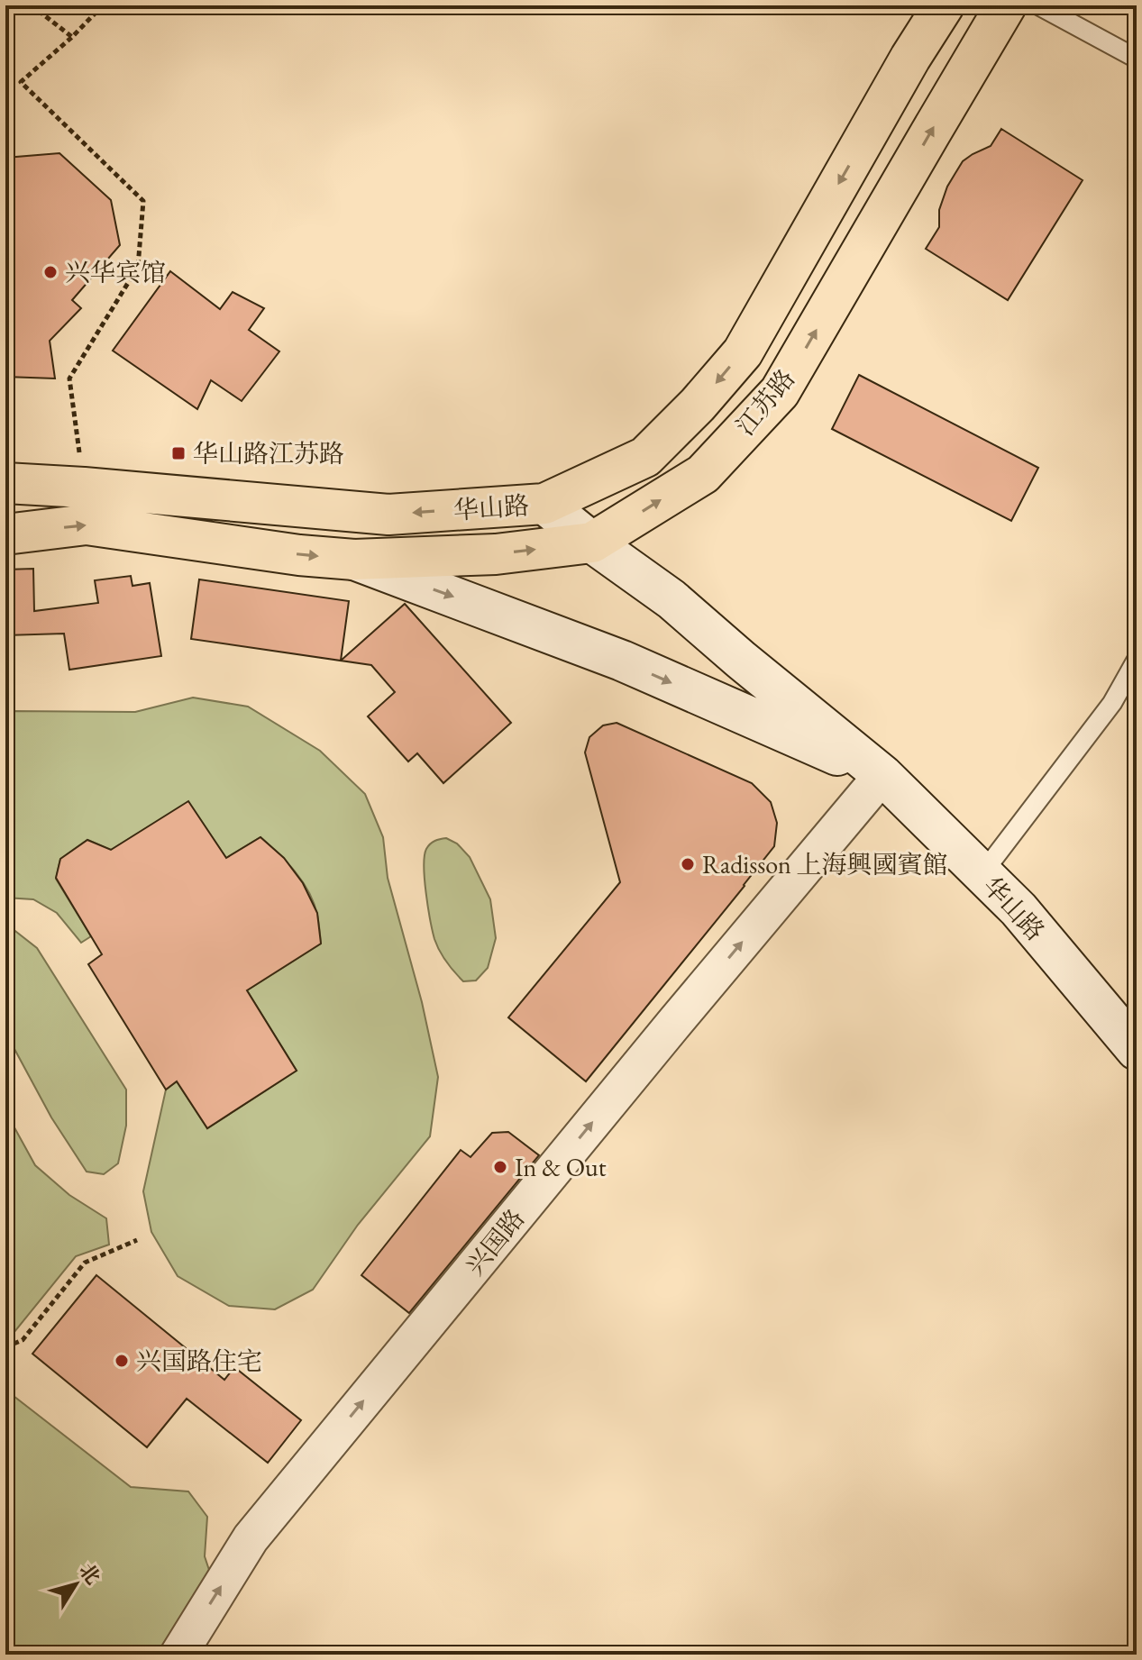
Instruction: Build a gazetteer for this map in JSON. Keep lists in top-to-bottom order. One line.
{"streets":{"main road":["江苏路","华山路"],"street":["兴国路"]},"crossings":[["江苏路","华山路"],["华山路","兴国路"]],"one_way":["兴国路"],"places":{"other":["兴华宾馆","Radisson 上海興國賓館","In & Out","兴国路住宅"],"transit":["华山路江苏路"]},"north":"top right"}
